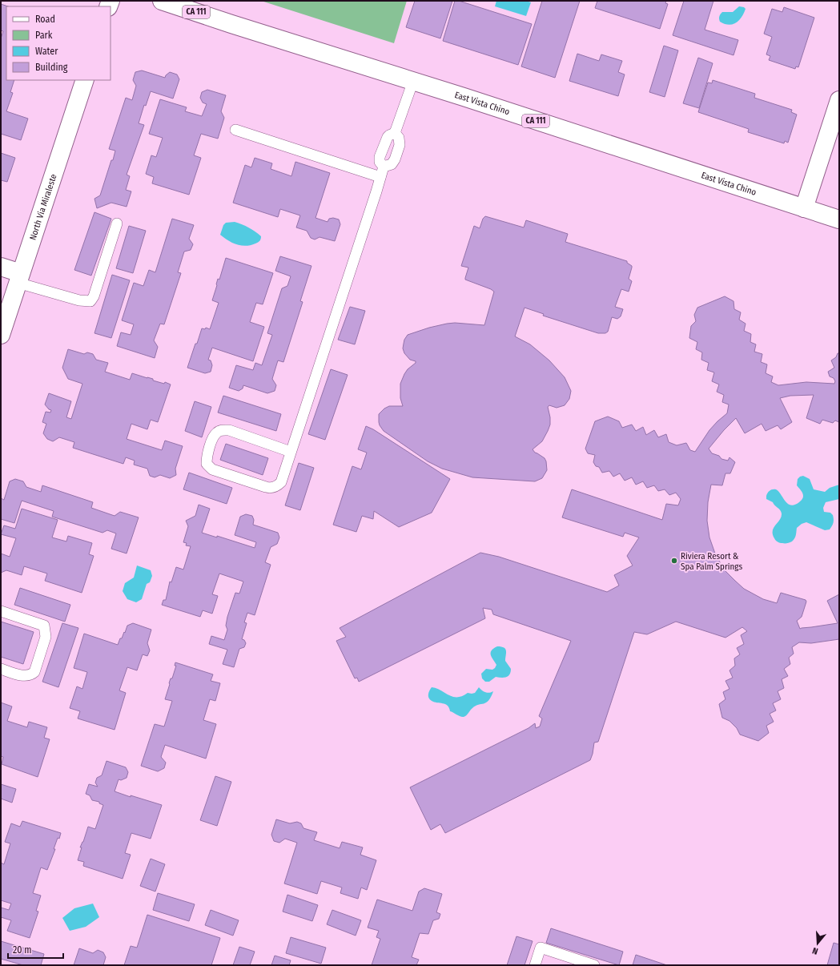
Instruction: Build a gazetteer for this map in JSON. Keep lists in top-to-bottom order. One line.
{"streets":{"main road":["CA 111","East Vista Chino","North Via Miraleste"]},"places":["Riviera Resort & Spa Palm Springs"],"legend":["Road","Park","Water","Building"],"scale_bar":"20 m","north":"bottom"}
